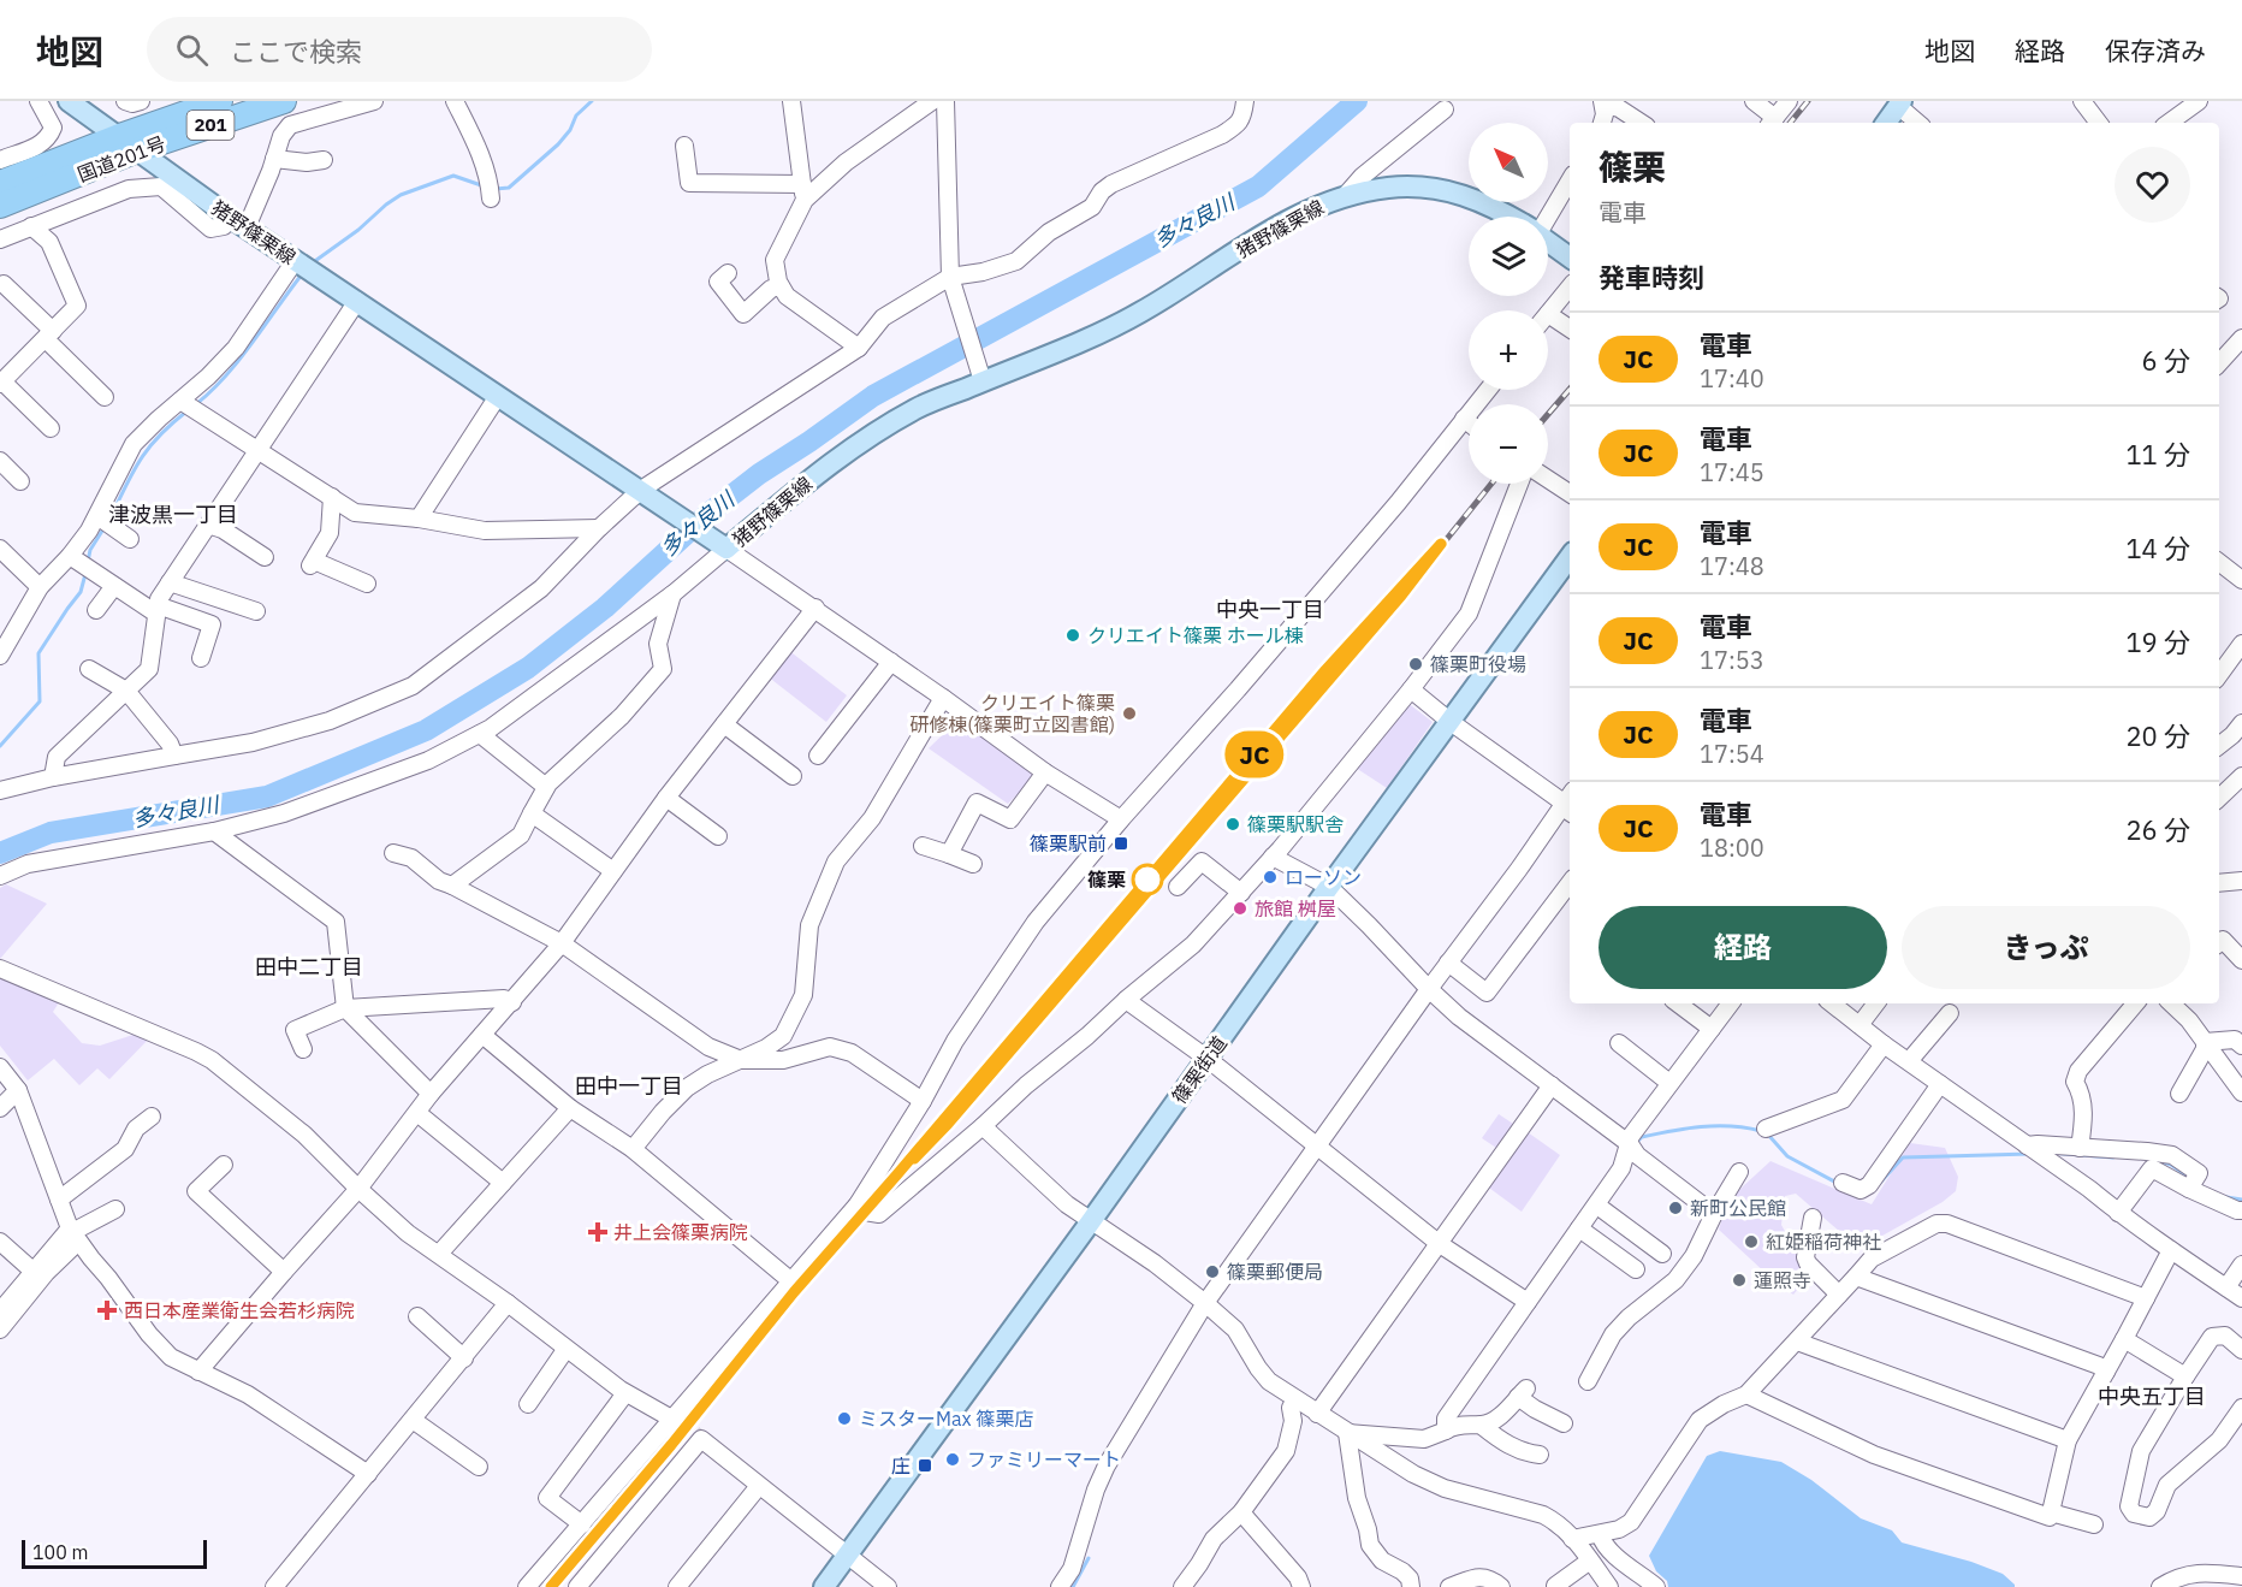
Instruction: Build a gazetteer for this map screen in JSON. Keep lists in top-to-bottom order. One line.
{"streets":{"highway":["201","国道201号"],"main road":["猪野篠栗線","篠栗街道"]},"crossings":[["国道201号","猪野篠栗線"]],"districts":["津波黒一丁目","中央一丁目","田中二丁目","田中一丁目","中央五丁目"],"water":["多々良川"],"places":{"other":["クリエイト篠栗 ホール棟","篠栗町役場","クリエイト篠栗 研修棟(篠栗町立図書館)","篠栗駅駅舎","ローソン","篠栗","旅館 桝屋","新町公民館","紅姫稲荷神社","篠栗郵便局","蓮照寺","ミスターMax 篠栗店","ファミリーマート"],"transit":["篠栗駅前","庄"],"health":["井上会篠栗病院","西日本産業衛生会若杉病院"]},"scale_bar":"100 m","north":"top left","page":{"header":"地図","search":"ここで検索","nav":["地図","経路","保存済み"],"on_map":"JC","map_buttons":["+","−"],"heading":[["篠栗","電車"],"発車時刻"],"list":[{"mark":"JC","name":"電車","note":"17:40","value":"6 分"},{"mark":"JC","name":"電車","note":"17:45","value":"11 分"},{"mark":"JC","name":"電車","note":"17:48","value":"14 分"},{"mark":"JC","name":"電車","note":"17:53","value":"19 分"},{"mark":"JC","name":"電車","note":"17:54","value":"20 分"},{"mark":"JC","name":"電車","note":"18:00","value":"26 分"}],"buttons":["経路","きっぷ"],"scale":"100 m"}}
